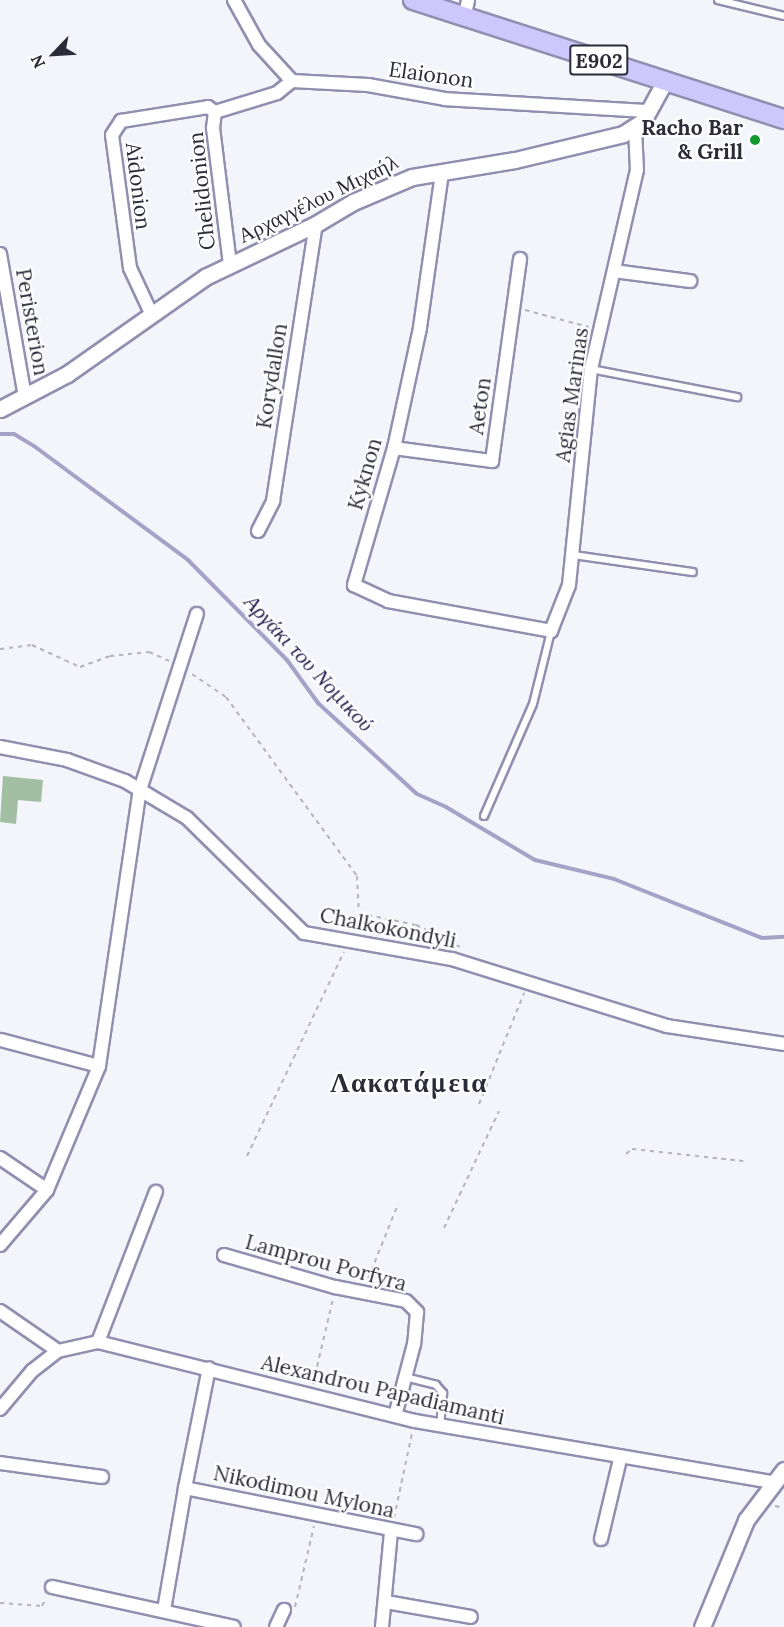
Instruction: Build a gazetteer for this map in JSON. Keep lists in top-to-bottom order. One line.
{"streets":{"main road":["E902"],"street":["Elaionon","Aidonion","Chelidonion","Αρχαγγέλου Μιχαήλ","Peristerion","Korydallon","Agias Marinas","Aeton","Kyknon","Chalkokondyli","Lamprou Porfyra","Alexandrou Papadiamanti","Nikodimou Mylona"]},"crossings":[["Aidonion","Chelidonion"],["Aidonion","Αρχαγγέλου Μιχαήλ"],["Chelidonion","Αρχαγγέλου Μιχαήλ"],["Αρχαγγέλου Μιχαήλ","Peristerion"],["Αρχαγγέλου Μιχαήλ","Korydallon"],["Αρχαγγέλου Μιχαήλ","Agias Marinas"],["Αρχαγγέλου Μιχαήλ","Kyknon"],["Agias Marinas","Kyknon"],["Aeton","Kyknon"],["Lamprou Porfyra","Alexandrou Papadiamanti"],["Alexandrou Papadiamanti","Nikodimou Mylona"]],"districts":["Λακατάμεια"],"water":["Αργάκι του Νομικού"],"places":["Racho Bar & Grill"],"north":"bottom left"}
